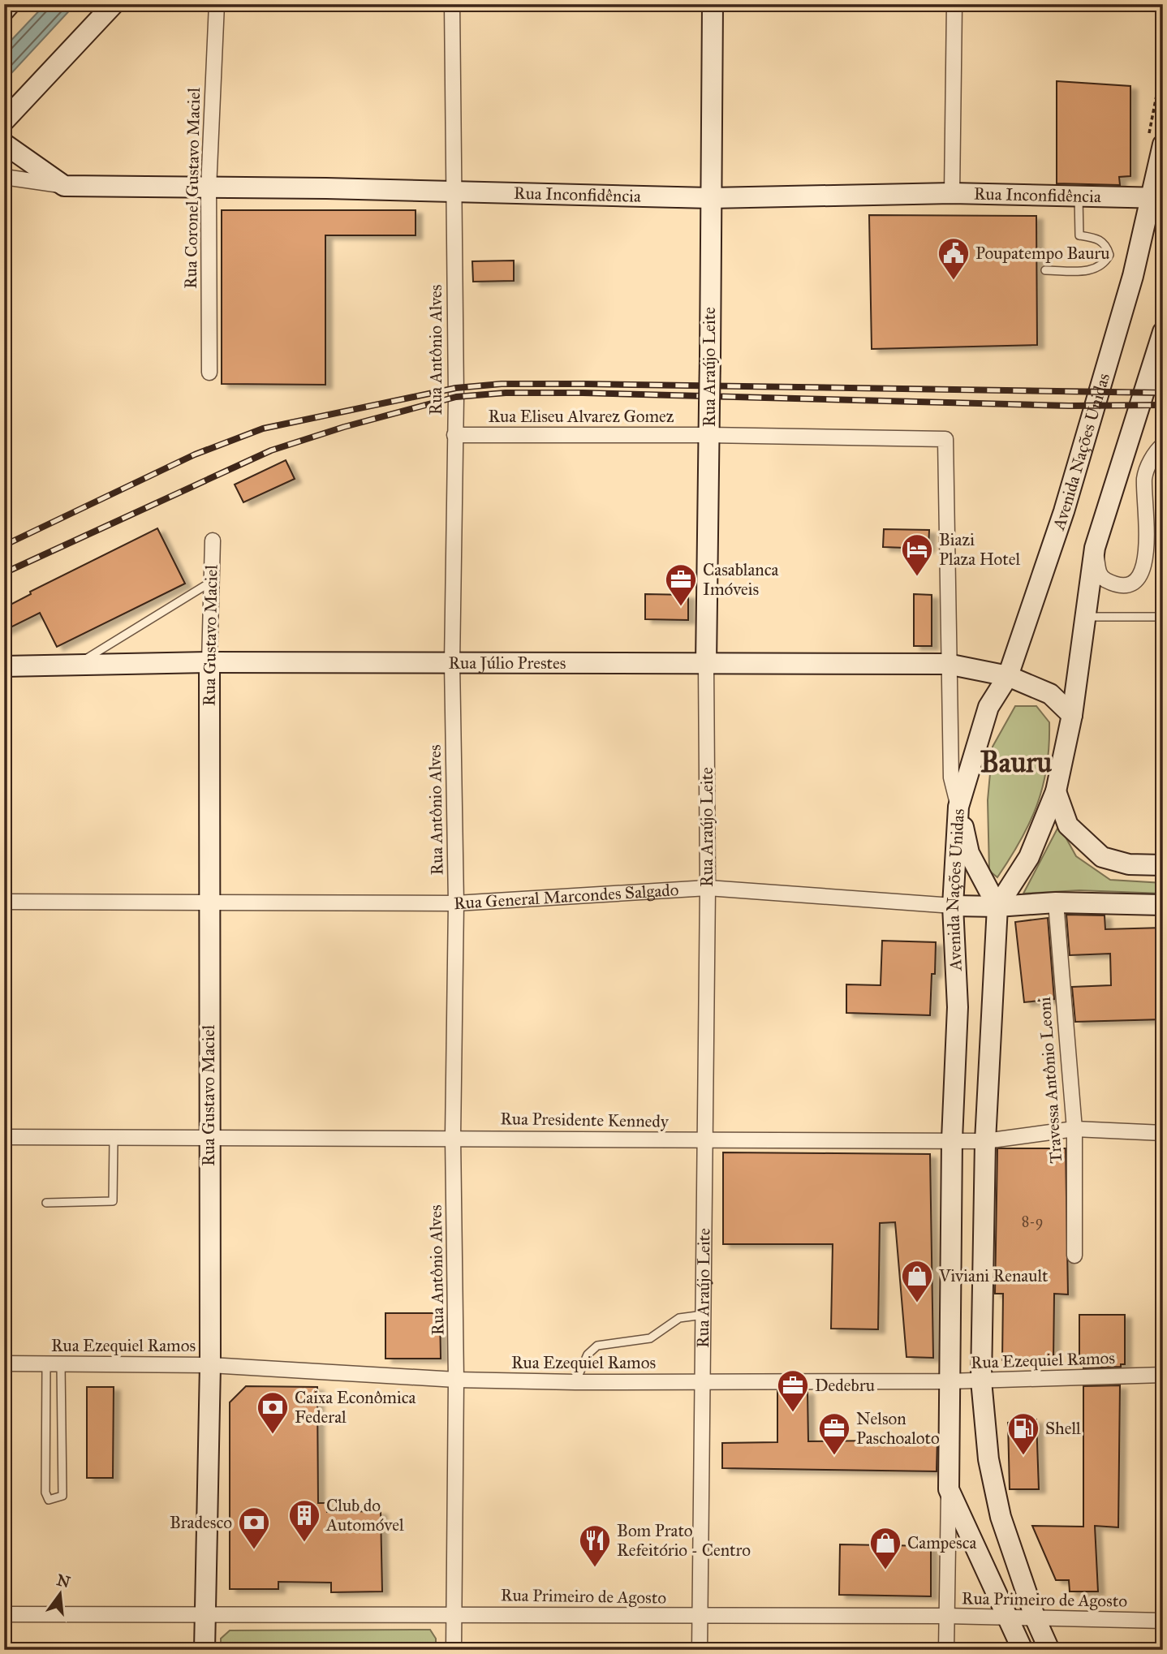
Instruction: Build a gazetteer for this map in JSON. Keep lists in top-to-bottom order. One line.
{"streets":{"street":["Rua Coronel Gustavo Maciel","Rua Inconfidência","Rua Antônio Alves","Rua Araújo Leite","Rua Eliseu Alvarez Gomez","Avenida Nações Unidas","Rua Gustavo Maciel","Rua Júlio Prestes","Rua General Marcondes Salgado","Travessa Antônio Leoni","Rua Presidente Kennedy","Rua Ezequiel Ramos","Rua Primeiro de Agosto"]},"crossings":[["Rua Coronel Gustavo Maciel","Rua Inconfidência"],["Rua Inconfidência","Rua Antônio Alves"],["Rua Inconfidência","Rua Araújo Leite"],["Rua Inconfidência","Avenida Nações Unidas"],["Rua Antônio Alves","Rua Eliseu Alvarez Gomez"],["Rua Antônio Alves","Rua Júlio Prestes"],["Rua Antônio Alves","Rua General Marcondes Salgado"],["Rua Antônio Alves","Rua Presidente Kennedy"],["Rua Antônio Alves","Rua Ezequiel Ramos"],["Rua Antônio Alves","Rua Primeiro de Agosto"],["Rua Araújo Leite","Rua Eliseu Alvarez Gomez"],["Rua Araújo Leite","Rua Júlio Prestes"],["Rua Araújo Leite","Rua General Marcondes Salgado"],["Rua Araújo Leite","Rua Presidente Kennedy"],["Rua Araújo Leite","Rua Ezequiel Ramos"],["Rua Araújo Leite","Rua Primeiro de Agosto"],["Rua Eliseu Alvarez Gomez","Rua Júlio Prestes"],["Avenida Nações Unidas","Rua Júlio Prestes"],["Avenida Nações Unidas","Rua General Marcondes Salgado"],["Avenida Nações Unidas","Rua Presidente Kennedy"],["Avenida Nações Unidas","Rua Ezequiel Ramos"],["Avenida Nações Unidas","Rua Primeiro de Agosto"],["Rua Gustavo Maciel","Rua Júlio Prestes"],["Rua Gustavo Maciel","Rua General Marcondes Salgado"],["Rua Gustavo Maciel","Rua Presidente Kennedy"],["Rua Gustavo Maciel","Rua Ezequiel Ramos"],["Rua Gustavo Maciel","Rua Primeiro de Agosto"],["Rua General Marcondes Salgado","Travessa Antônio Leoni"],["Travessa Antônio Leoni","Rua Presidente Kennedy"]],"districts":["Bauru"],"places":{"public building":["Poupatempo Bauru"],"hotel":["Biazi Plaza Hotel"],"office":["Casablanca Imóveis","Dedebru","Nelson Paschoaloto"],"shop":["Viviani Renault","Campesca"],"bank":["Caixa Econômica Federal","Bradesco"],"fuel station":["Shell"],"building":["Club do Automóvel"],"restaurant":["Bom Prato Refeitório - Centro"]},"house_numbers":["8-9"],"north":"top"}
